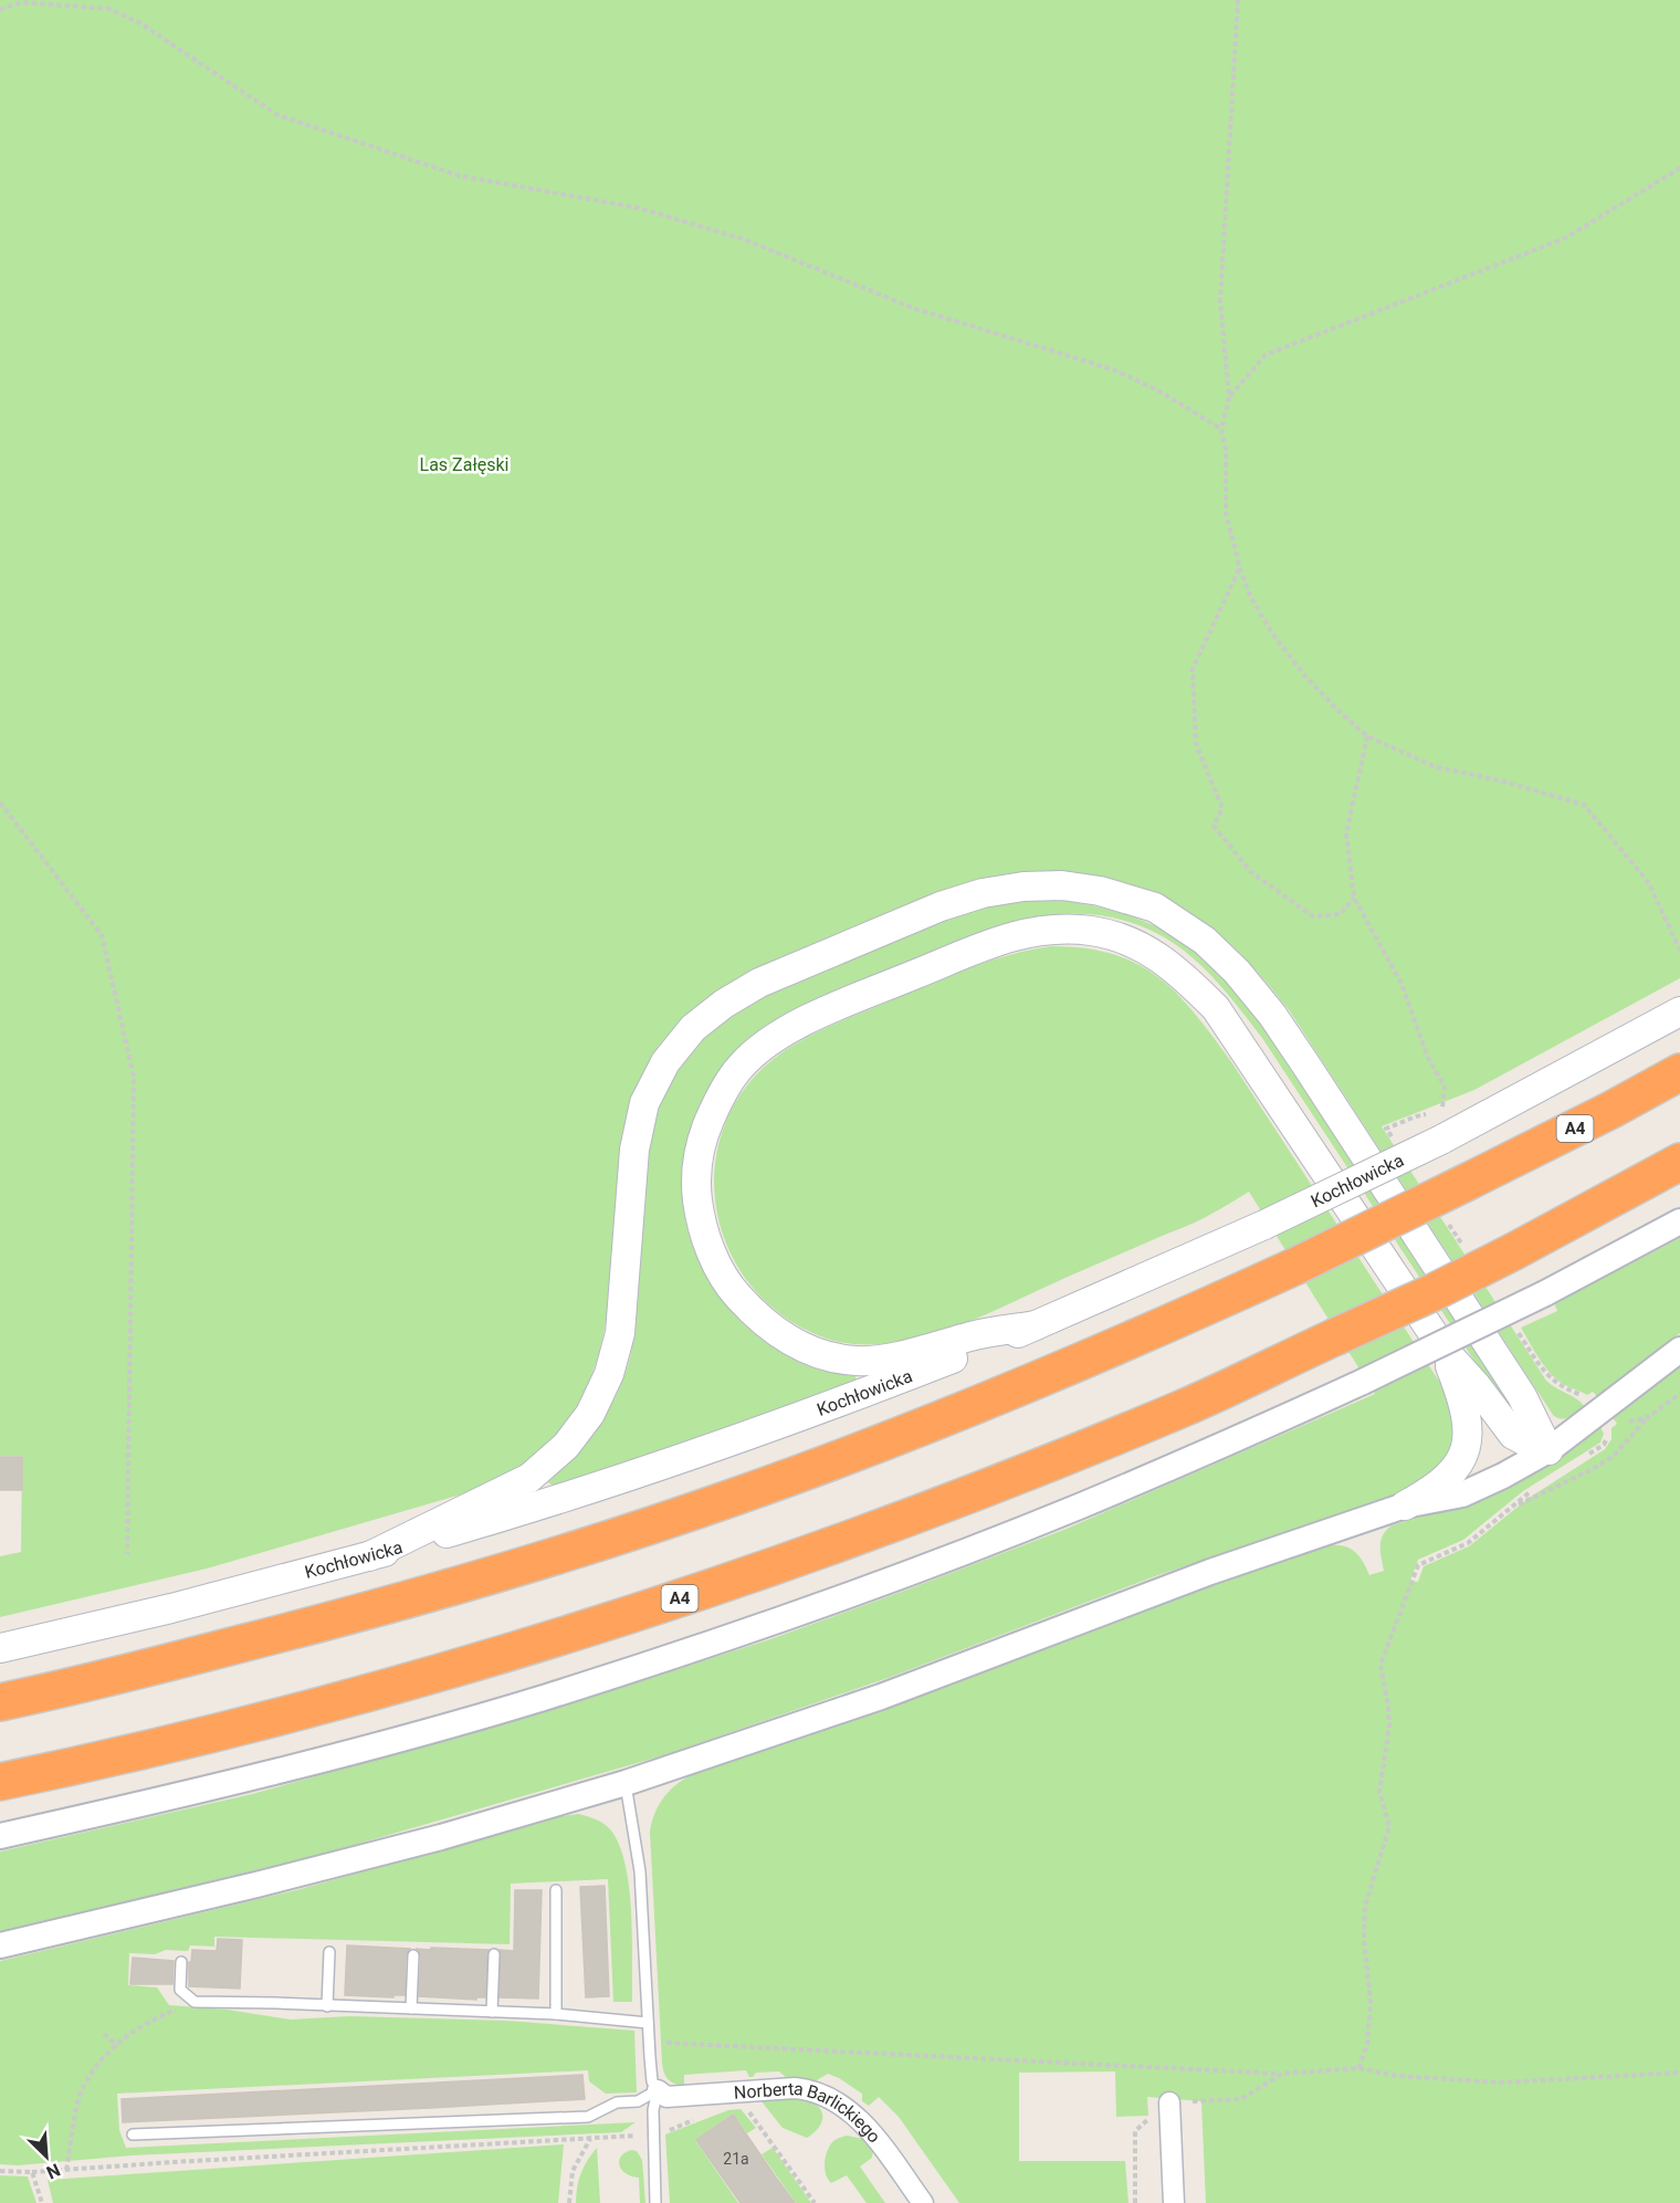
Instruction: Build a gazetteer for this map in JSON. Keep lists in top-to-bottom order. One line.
{"streets":{"highway":["A4"],"main road":["Kochłowicka"],"street":["Norberta Barlickiego"]},"parks":["Las Załęski"],"house_numbers":["21a"],"north":"bottom right"}
